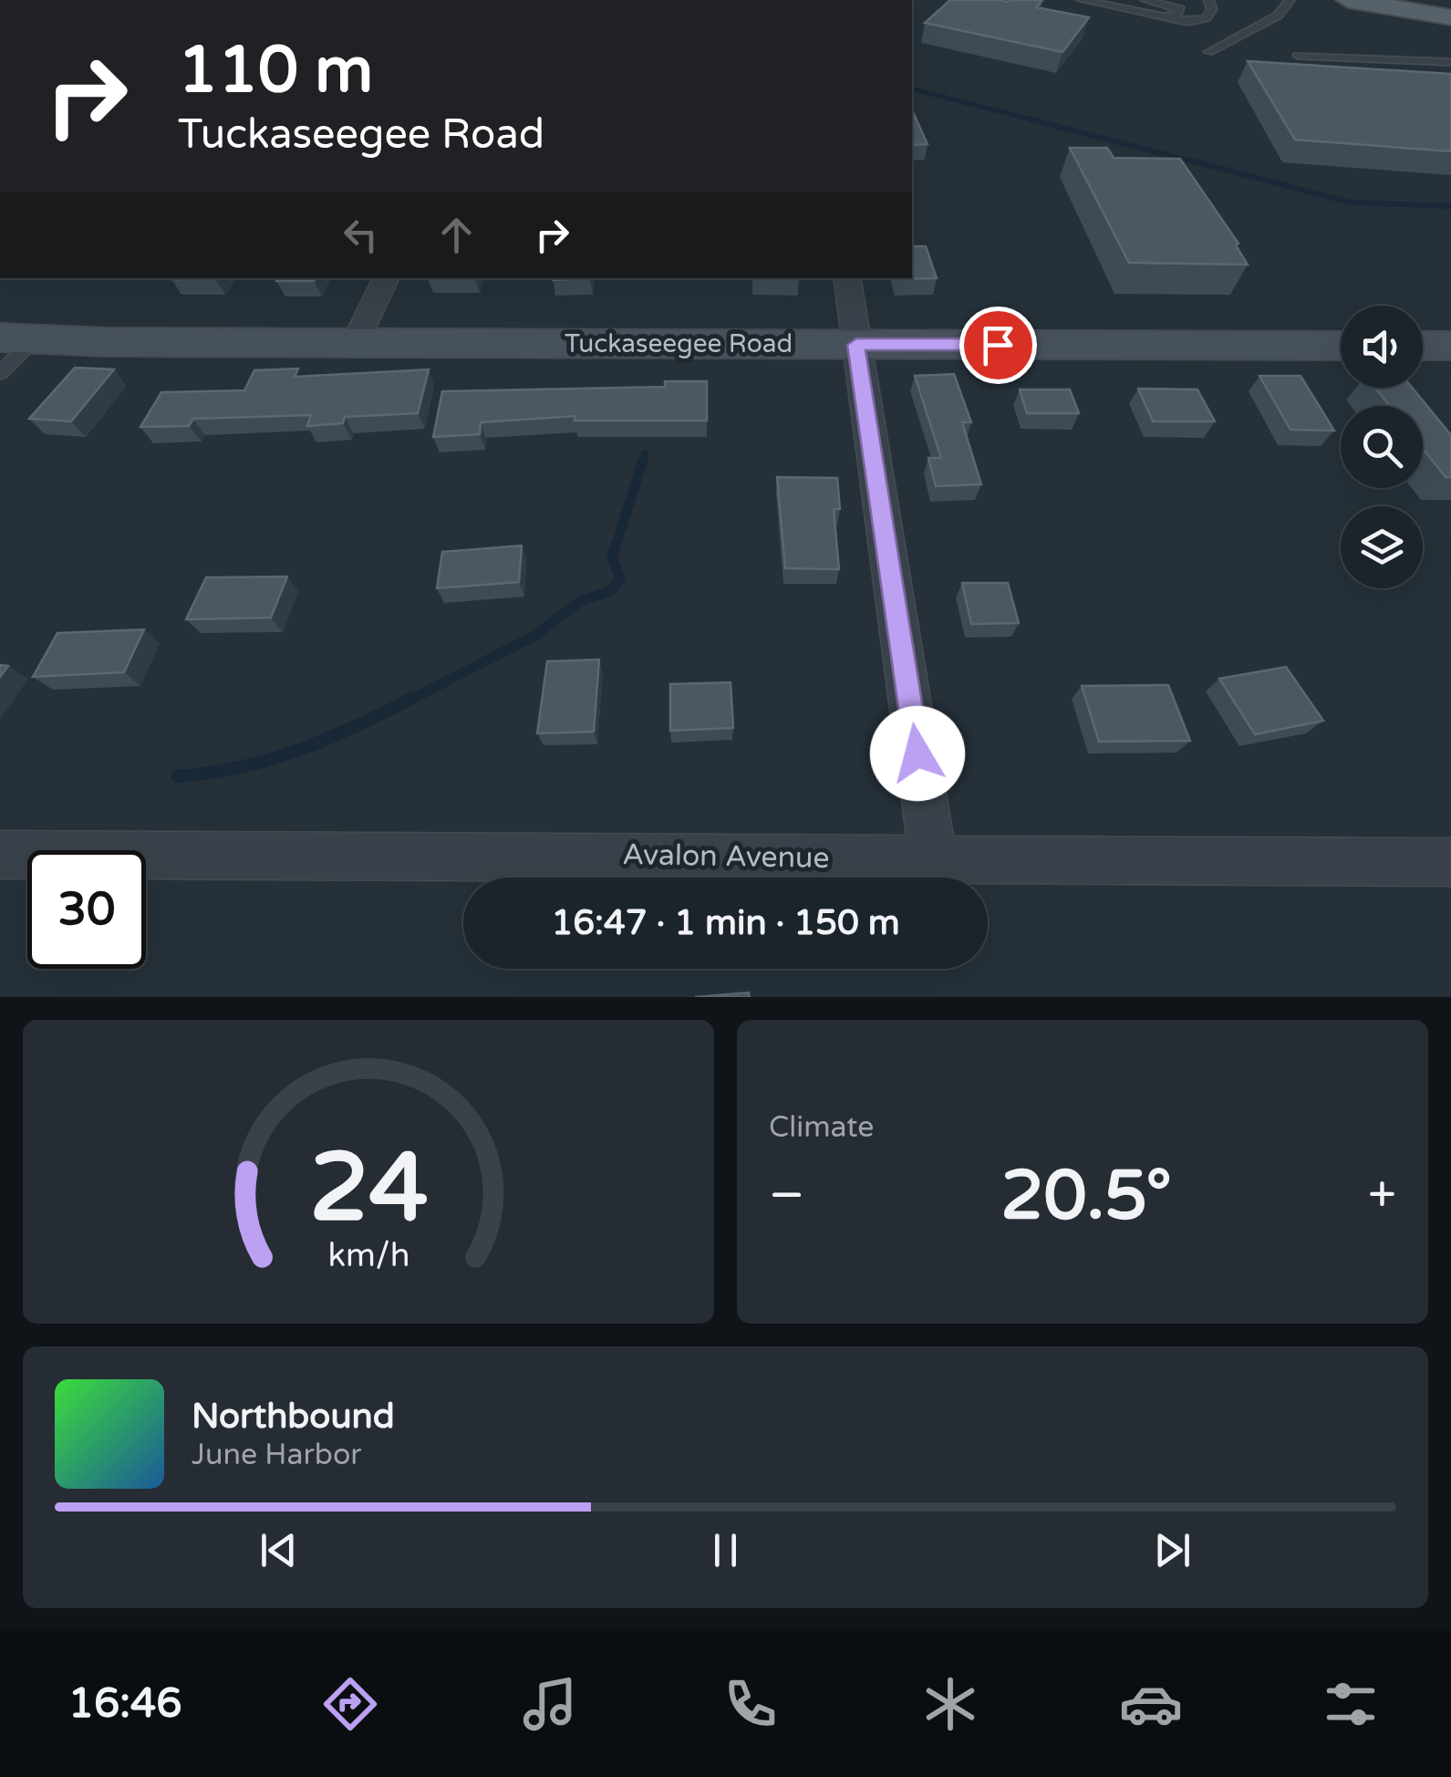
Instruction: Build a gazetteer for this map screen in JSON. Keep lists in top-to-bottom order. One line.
{"streets":{"main road":["Tuckaseegee Road"],"street":["Avalon Avenue"]},"page":{"turn":["110 m","Tuckaseegee Road"],"limit":"30","trip":"16:47 · 1 min · 150 m","tile":"Climate","heat":["−","20.5°","+"],"song":["Northbound","June Harbor"],"tabs":"16:46","gauge":["24","km/h"]}}
